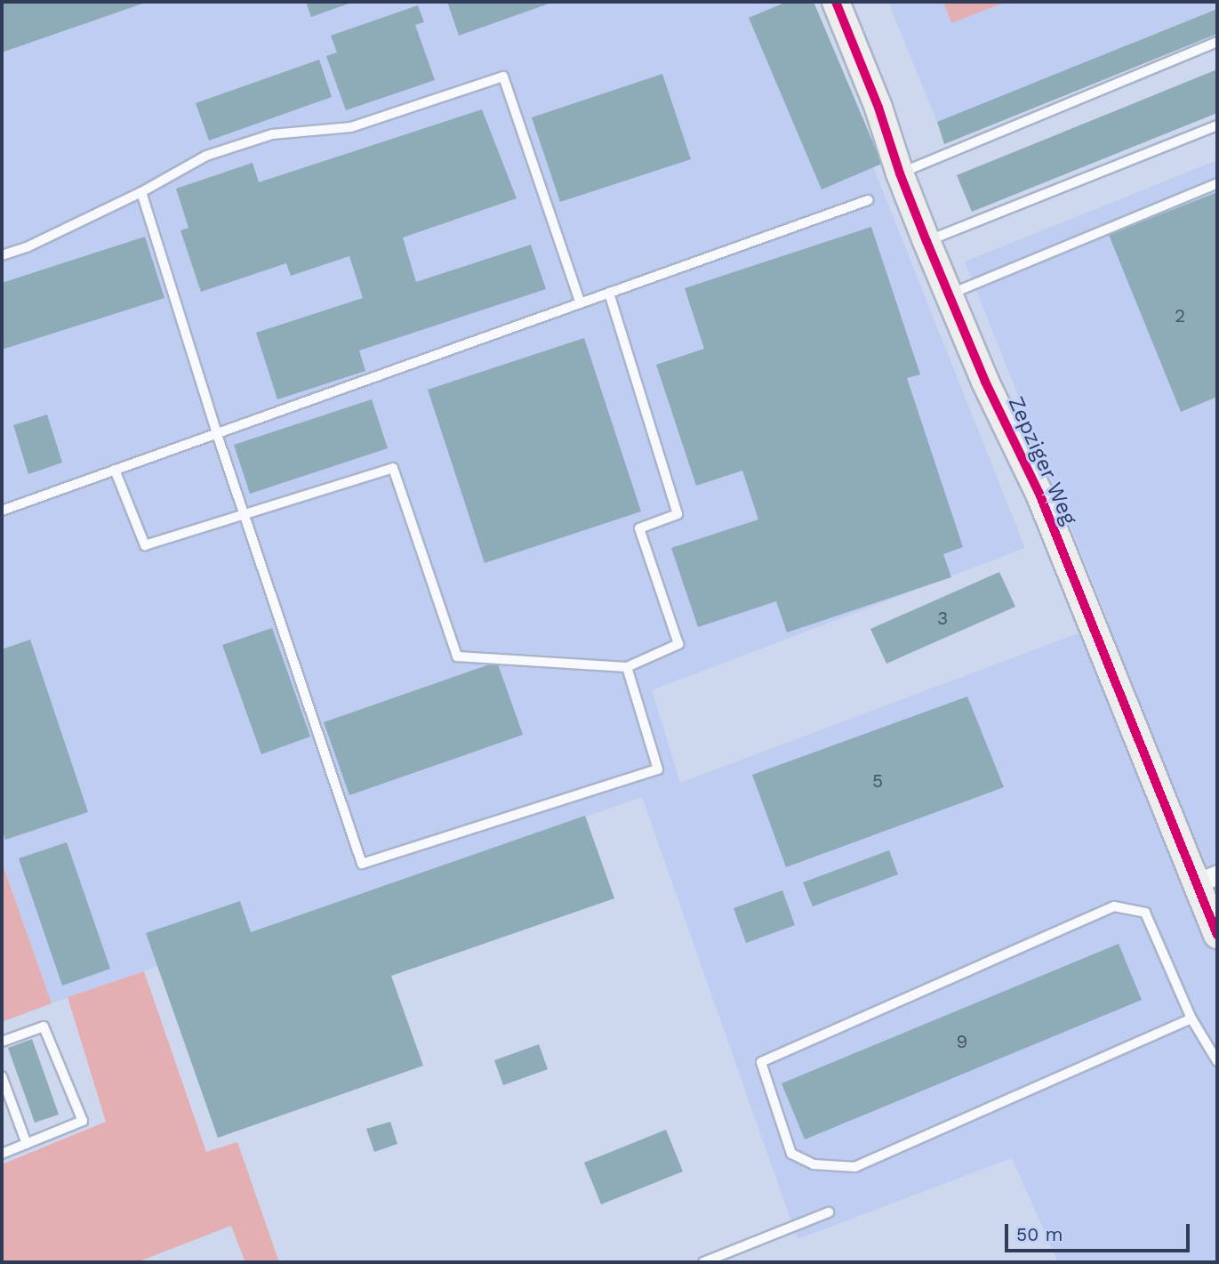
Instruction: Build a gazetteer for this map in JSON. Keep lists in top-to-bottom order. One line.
{"streets":{"street":["Zepziger Weg"]},"house_numbers":["2","3","5","9"],"scale_bar":"50 m"}
